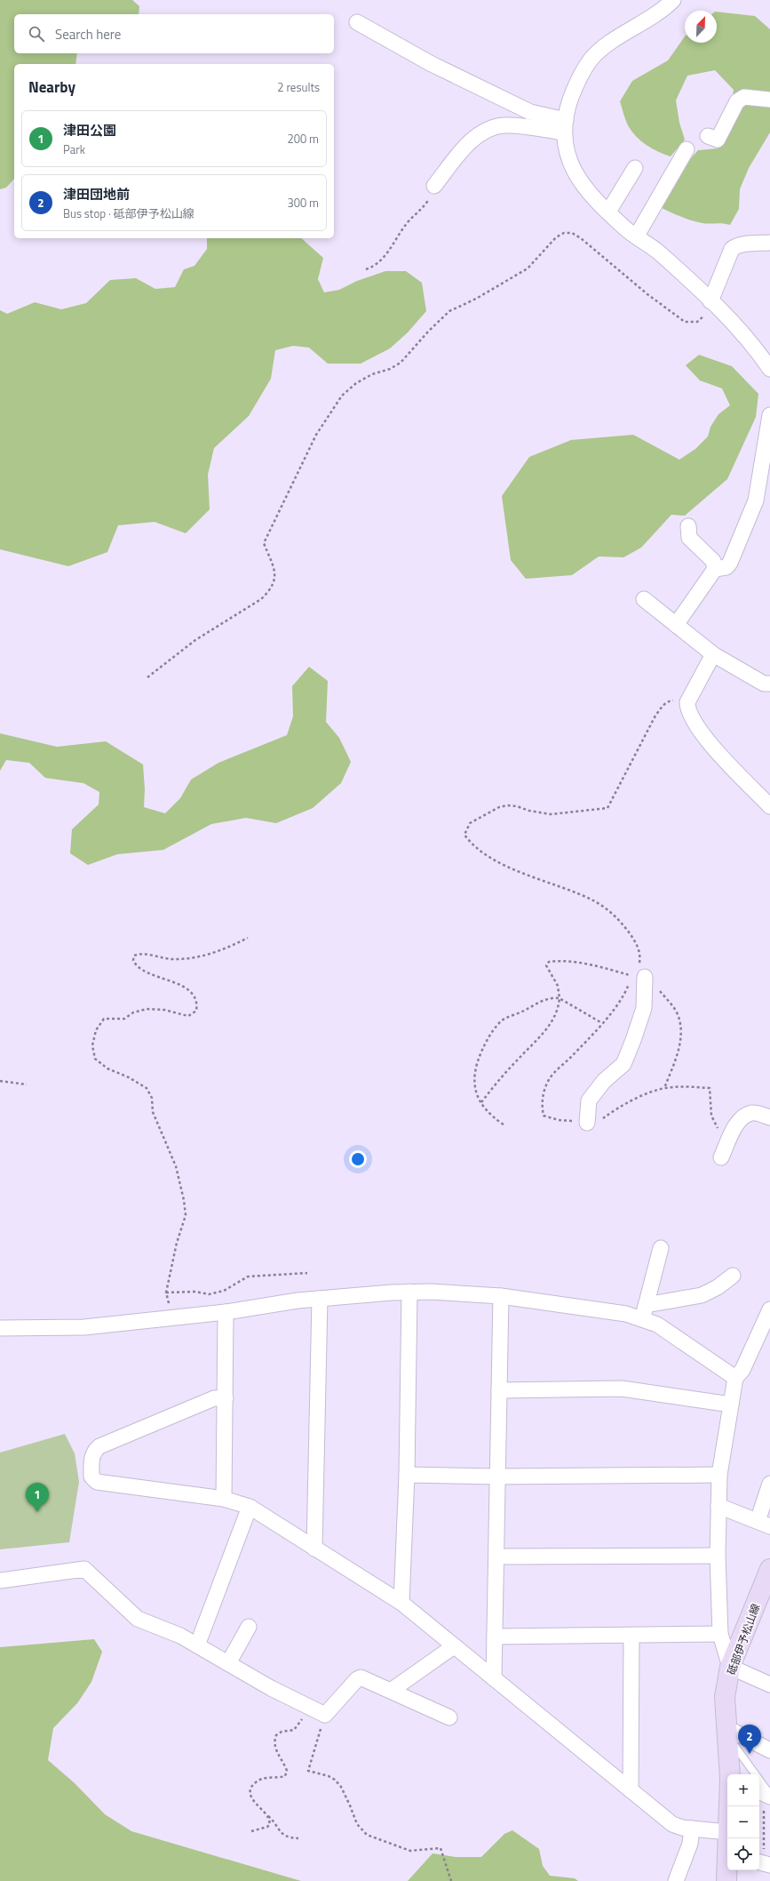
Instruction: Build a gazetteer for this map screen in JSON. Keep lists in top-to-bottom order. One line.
{"streets":{"main road":["砥部伊予松山線"]},"north":"top right","page":{"search":"Search here","heading":["Nearby","2 results"],"list":[{"mark":"1","name":"津田公園","note":"Park","value":"200 m"},{"mark":"2","name":"津田団地前","note":"Bus stop · 砥部伊予松山線","value":"300 m"}],"pins":["1","2"],"map_buttons":["+","−"]}}
